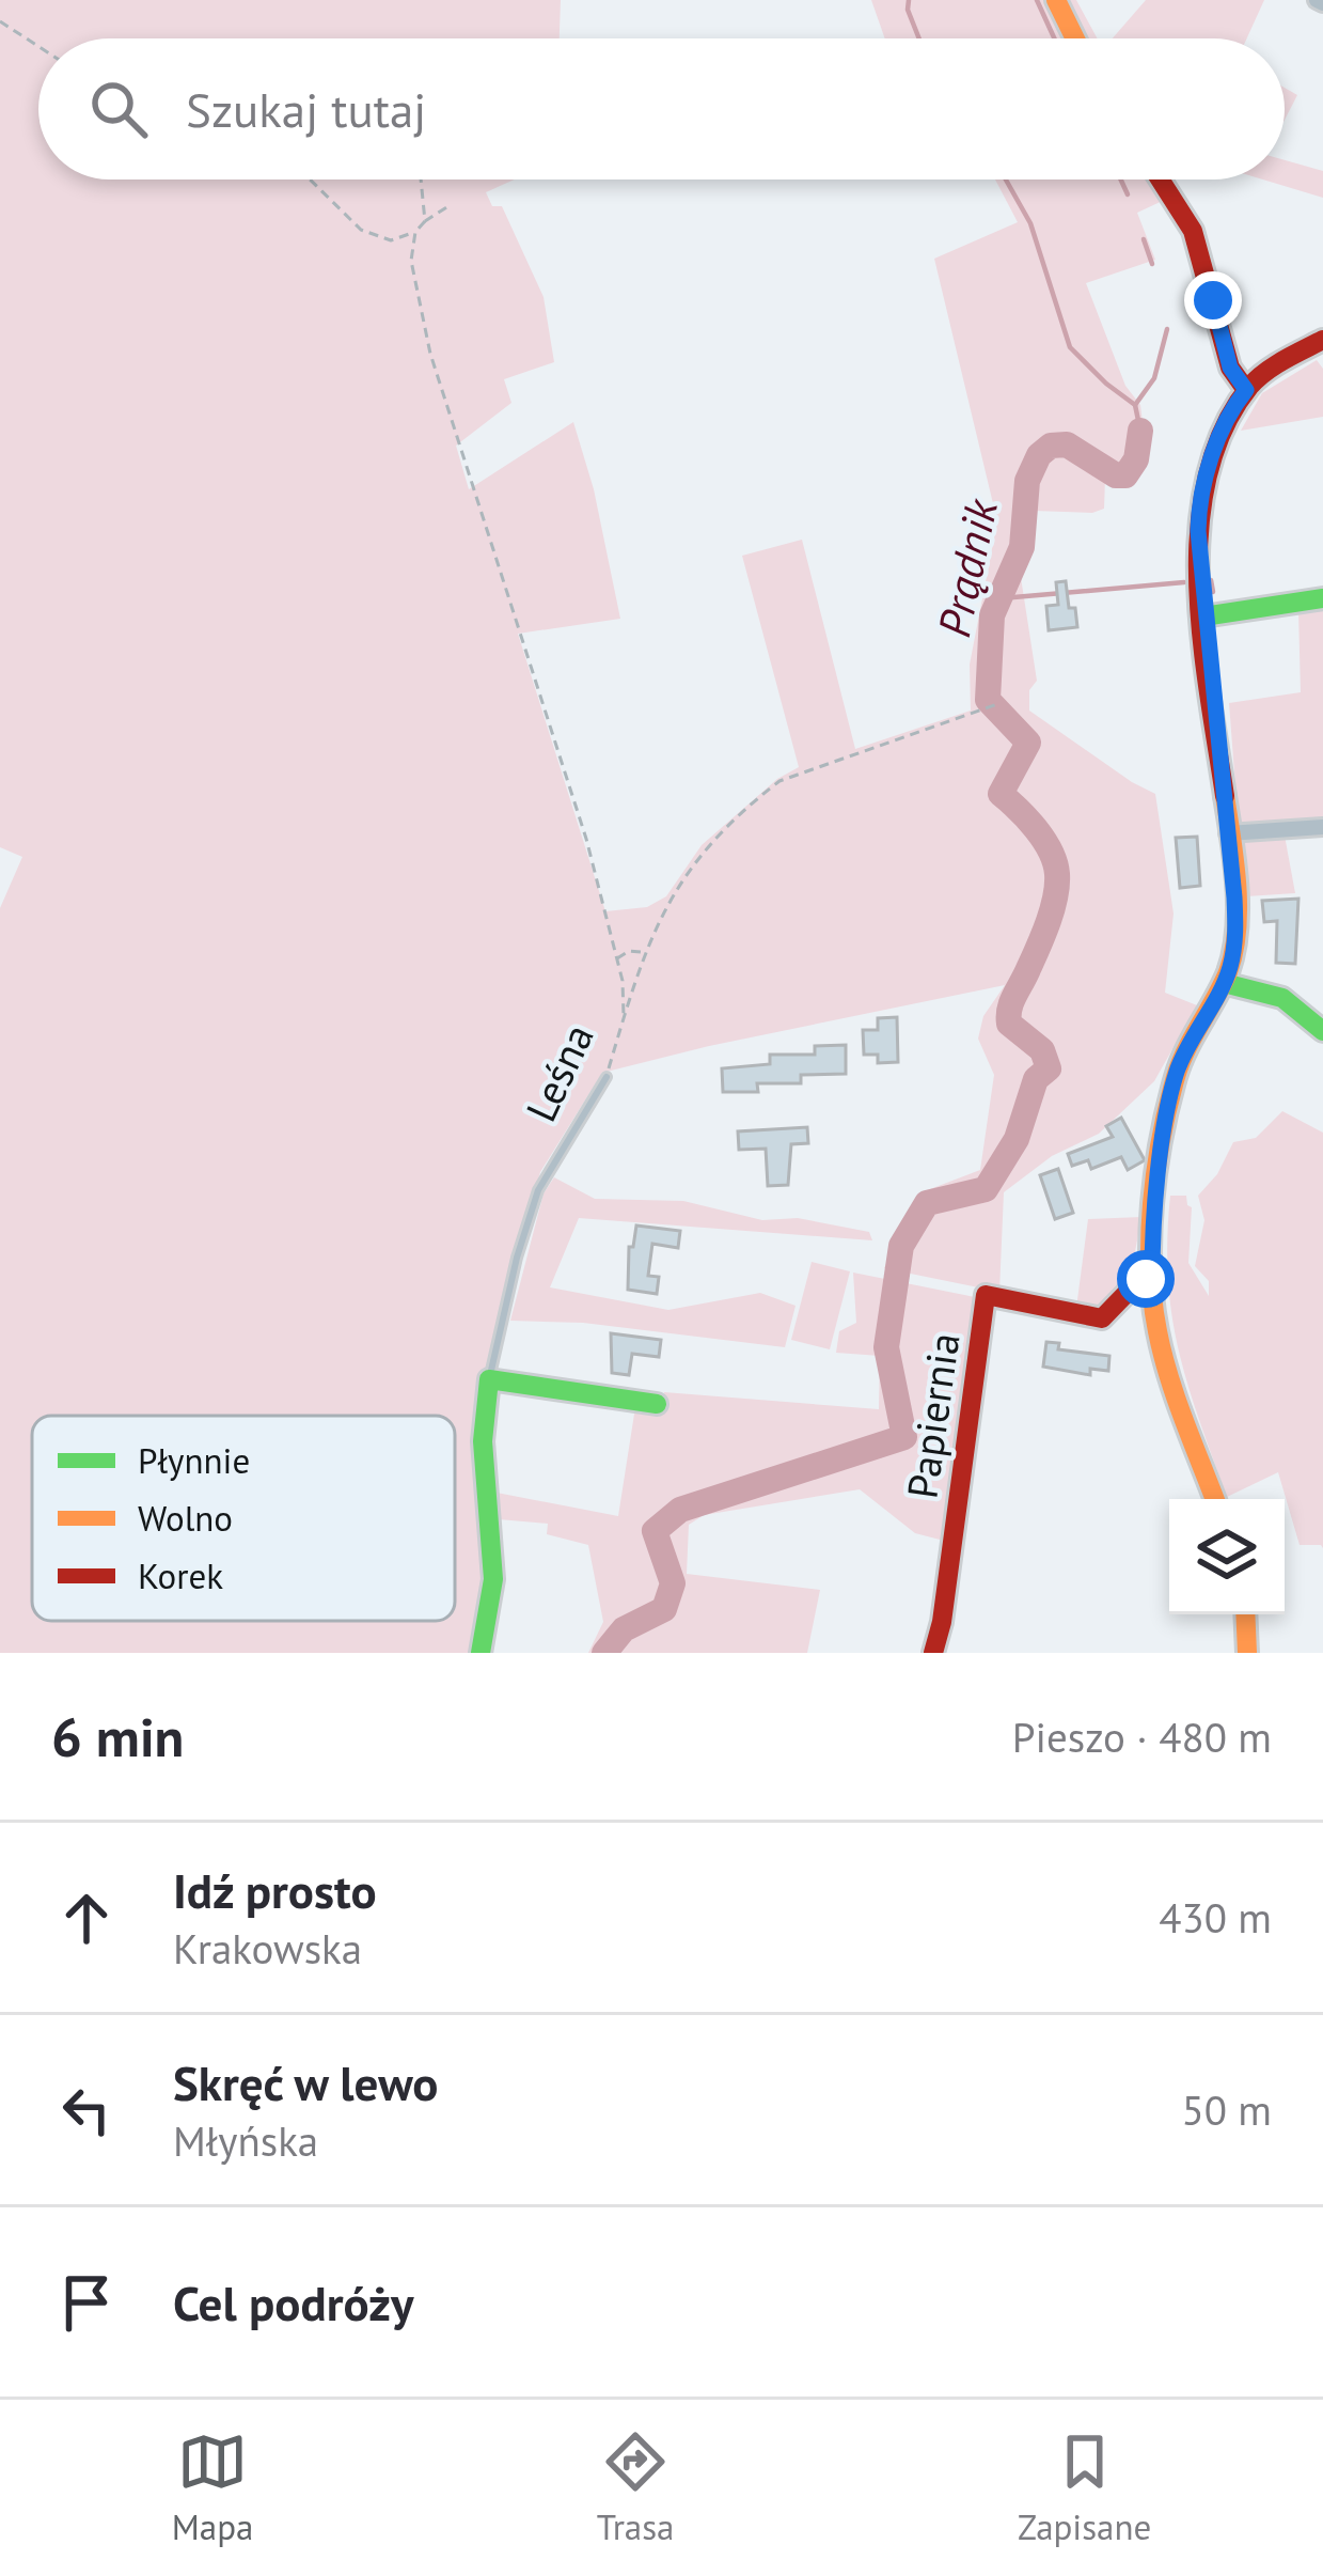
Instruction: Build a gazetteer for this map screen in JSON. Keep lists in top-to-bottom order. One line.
{"streets":{"street":["Leśna","Papiernia"]},"water":["Prądnik"],"legend":["Płynnie","Wolno","Korek"],"page":{"search":"Szukaj tutaj","heading":["6 min","Pieszo · 480 m"],"list":[["Idź prosto","Krakowska","430 m"],["Skręć w lewo","Młyńska","50 m"],"Cel podróży"],"nav":["Mapa","Trasa","Zapisane"]}}
